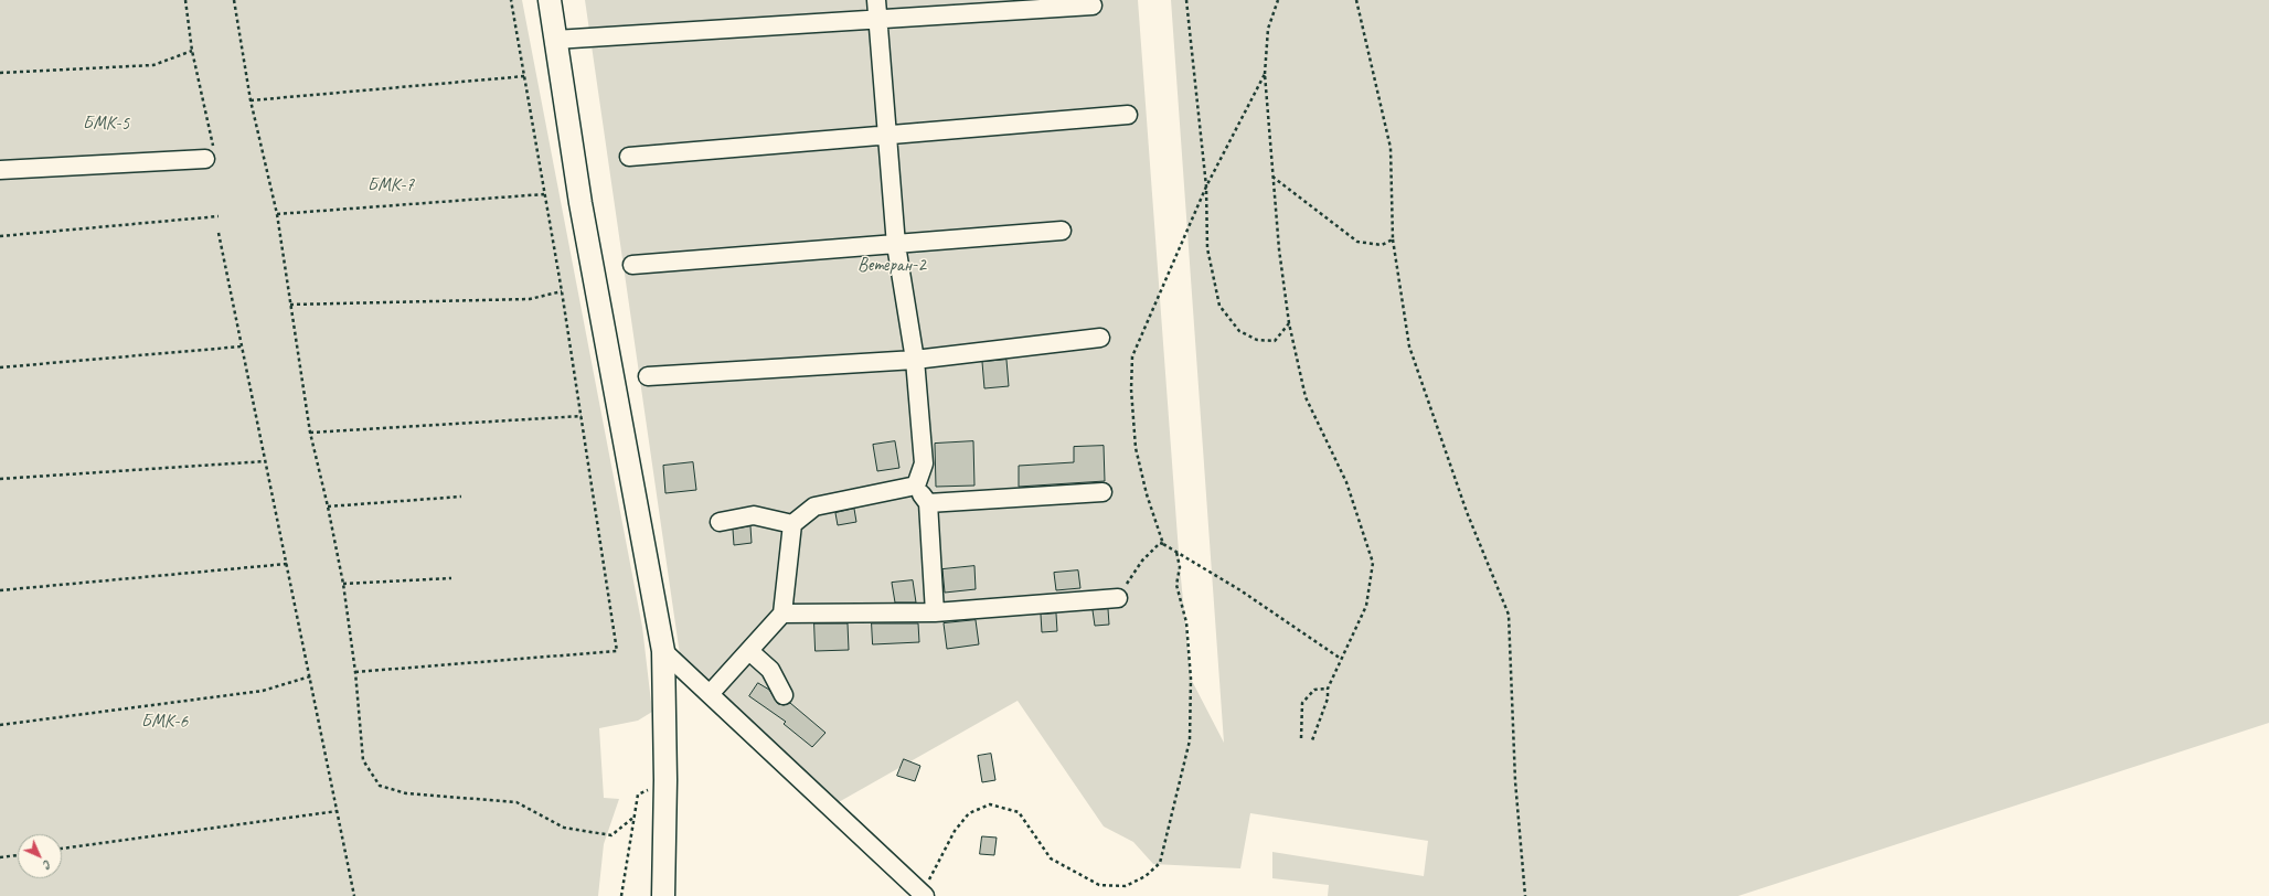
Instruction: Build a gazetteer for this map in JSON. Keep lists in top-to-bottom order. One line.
{"parks":["БМК-5","БМК-7","Ветеран-2","БМК-6"],"north":"bottom right"}
